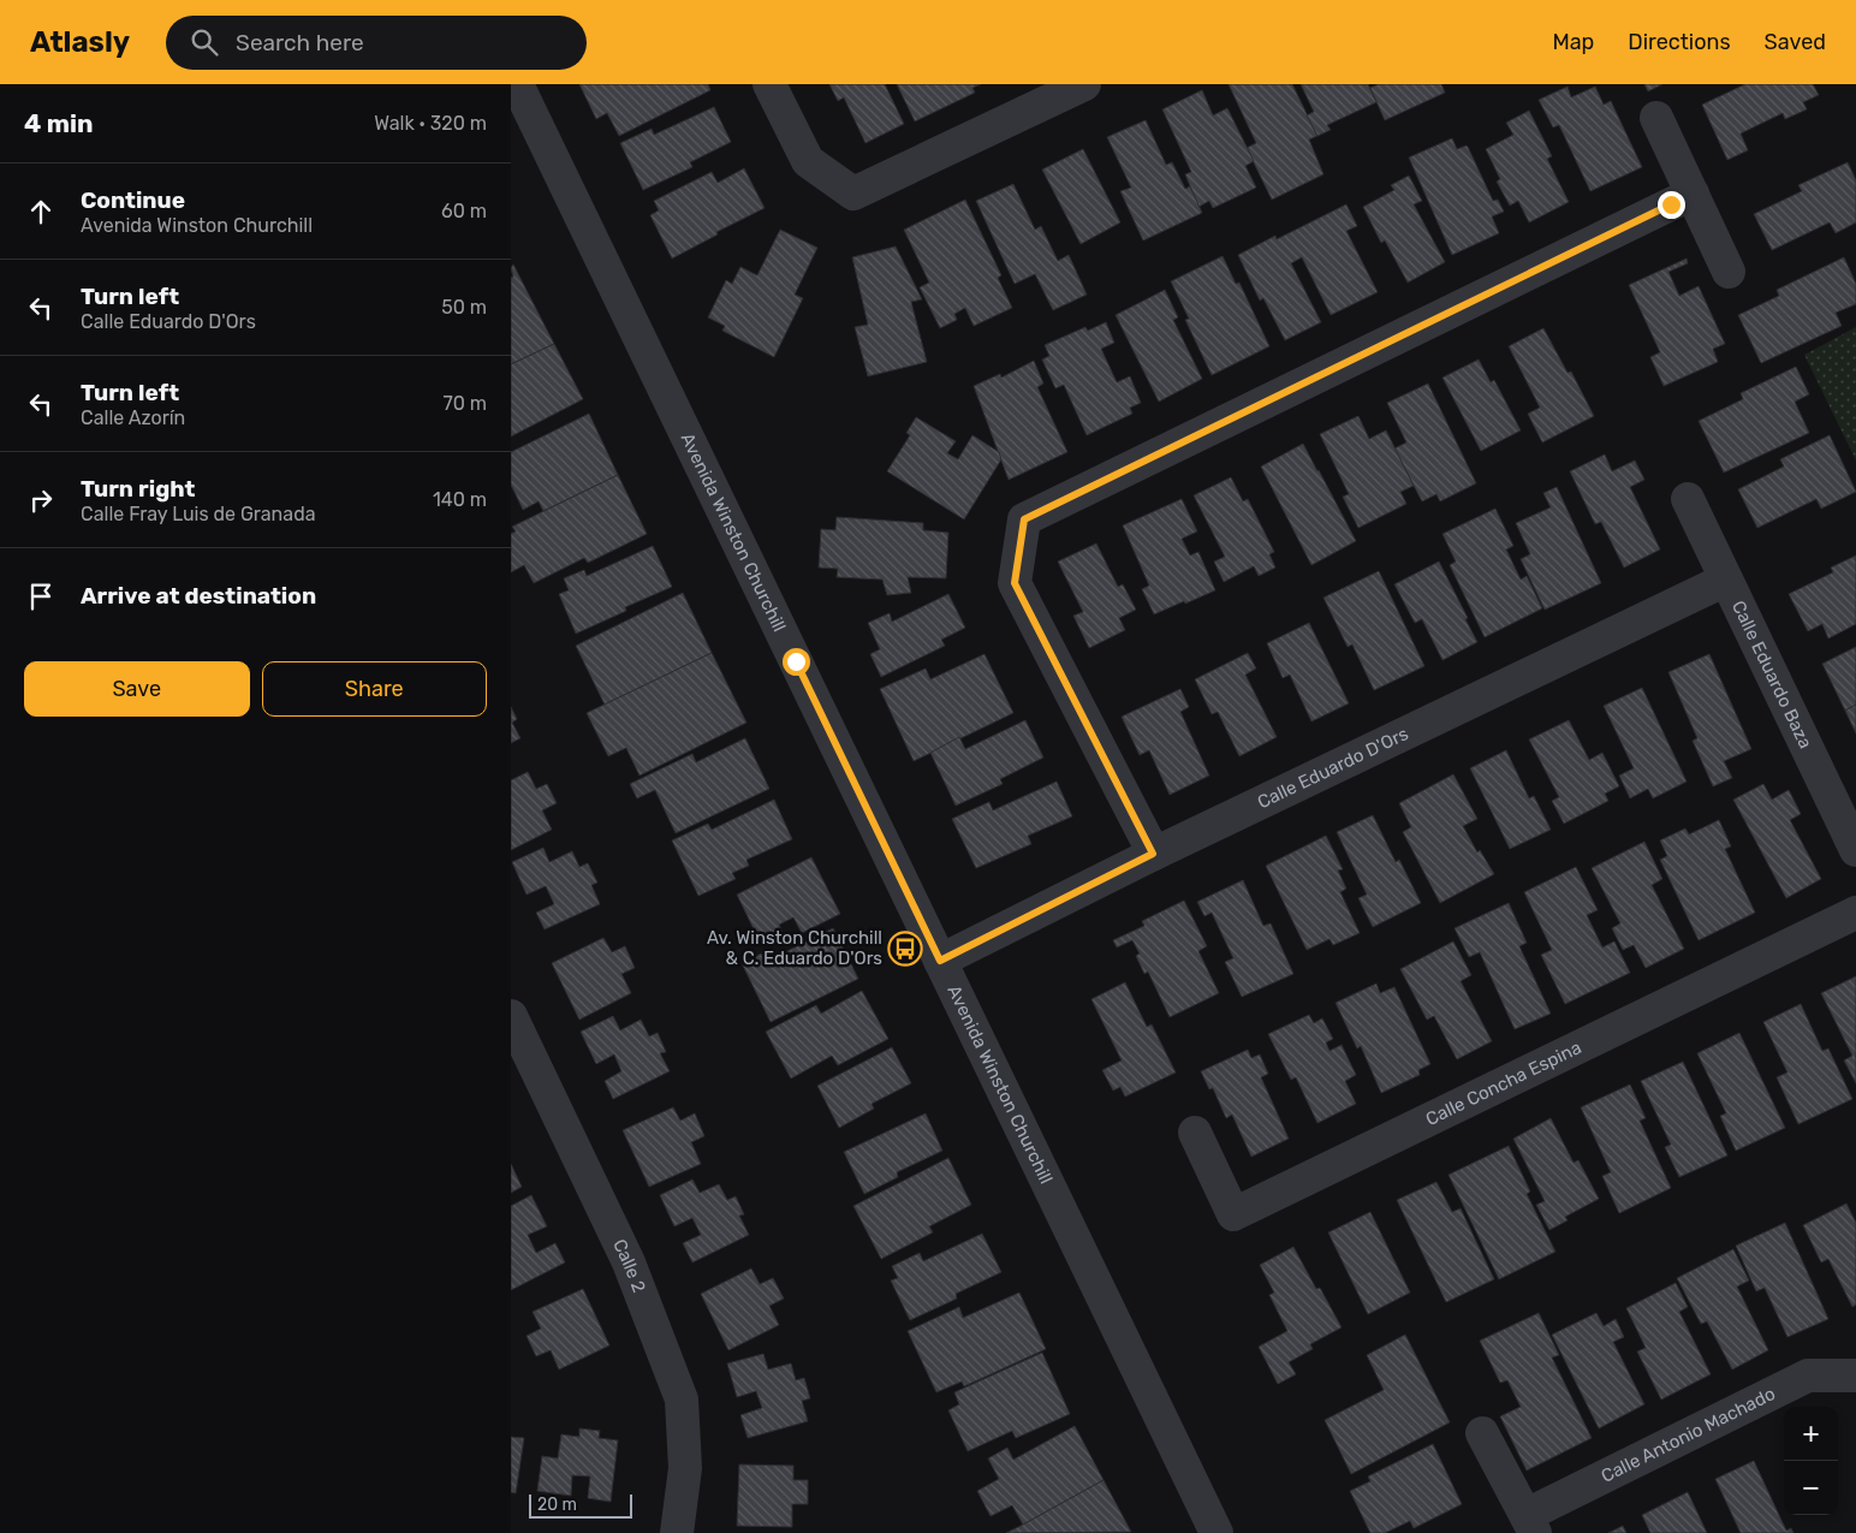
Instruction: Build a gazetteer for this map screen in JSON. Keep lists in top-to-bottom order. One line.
{"streets":{"street":["Avenida Winston Churchill","Calle Eduardo Baza","Calle Eduardo D'Ors","Calle Concha Espina","Calle 2","Calle Antonio Machado"]},"crossings":[["Avenida Winston Churchill","Calle Eduardo D'Ors"],["Calle Eduardo Baza","Calle Eduardo D'Ors"]],"places":{"bus stop":["Av. Winston Churchill & C. Eduardo D'Ors"]},"scale_bar":"20 m","page":{"header":"Atlasly","search":"Search here","nav":["Map","Directions","Saved"],"heading":["4 min","Walk · 320 m"],"list":[["Continue","Avenida Winston Churchill","60 m"],["Turn left","Calle Eduardo D'Ors","50 m"],["Turn left","Calle Azorín","70 m"],["Turn right","Calle Fray Luis de Granada","140 m"],"Arrive at destination"],"buttons":["Save","Share"],"map_buttons":["+","−"],"scale":"20 m"}}
